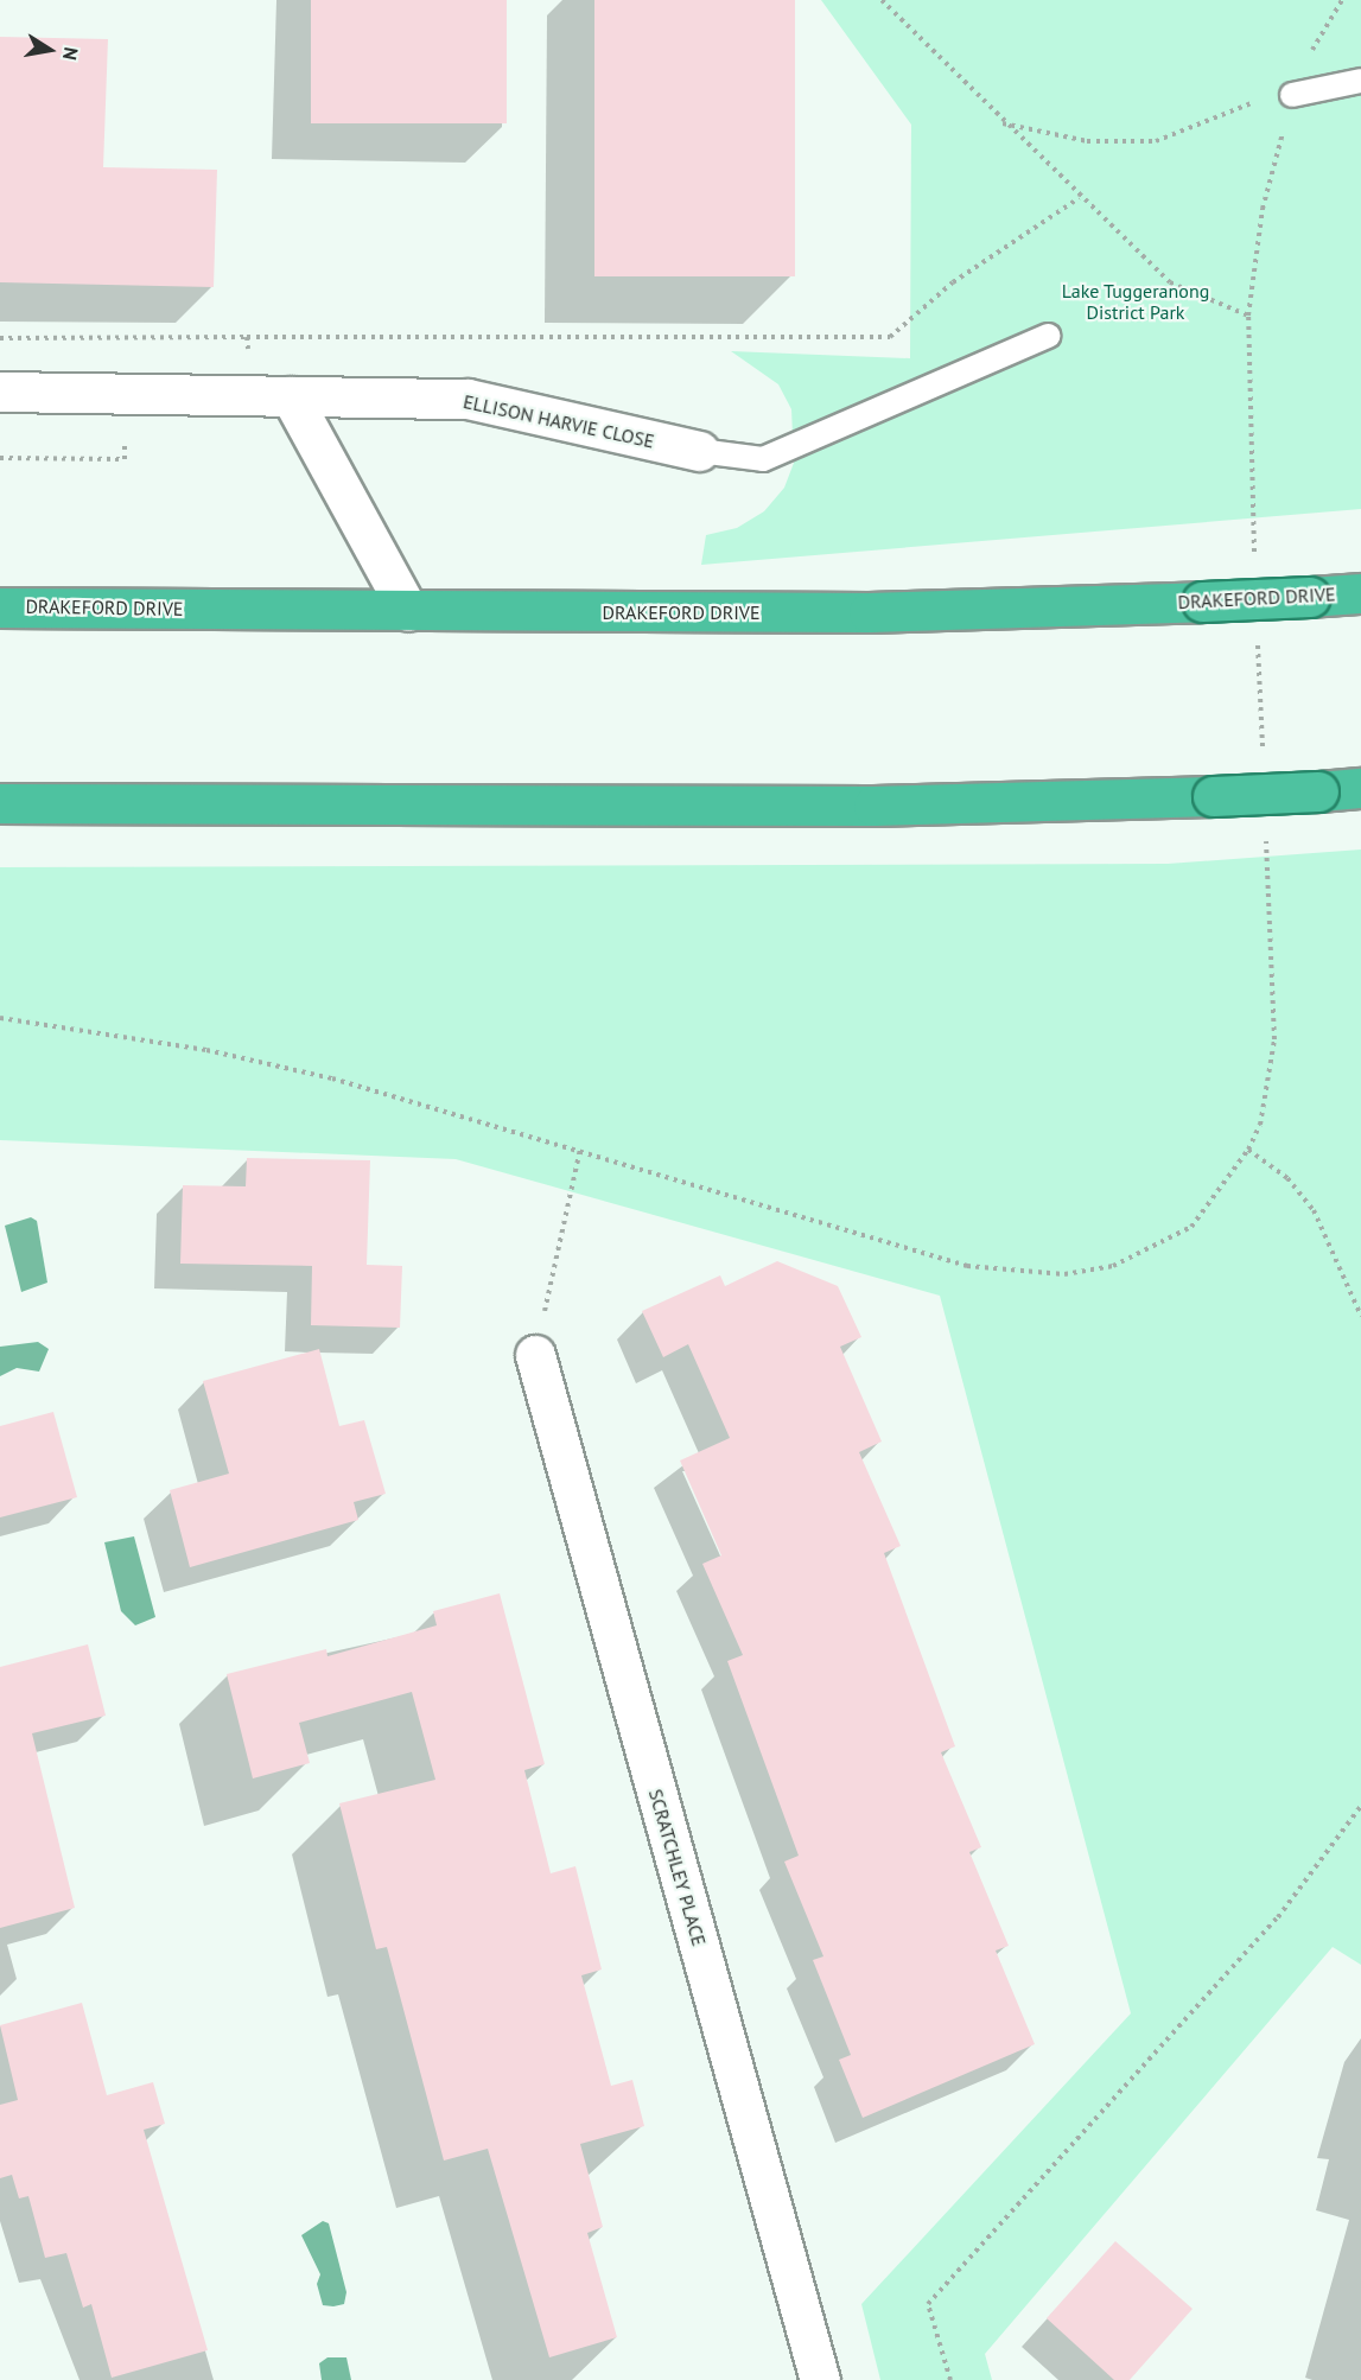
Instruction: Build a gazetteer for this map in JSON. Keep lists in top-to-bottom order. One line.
{"streets":{"highway":["DRAKEFORD DRIVE"],"street":["ELLISON HARVIE CLOSE","SCRATCHLEY PLACE"]},"parks":["Lake Tuggeranong District Park"],"north":"right"}
